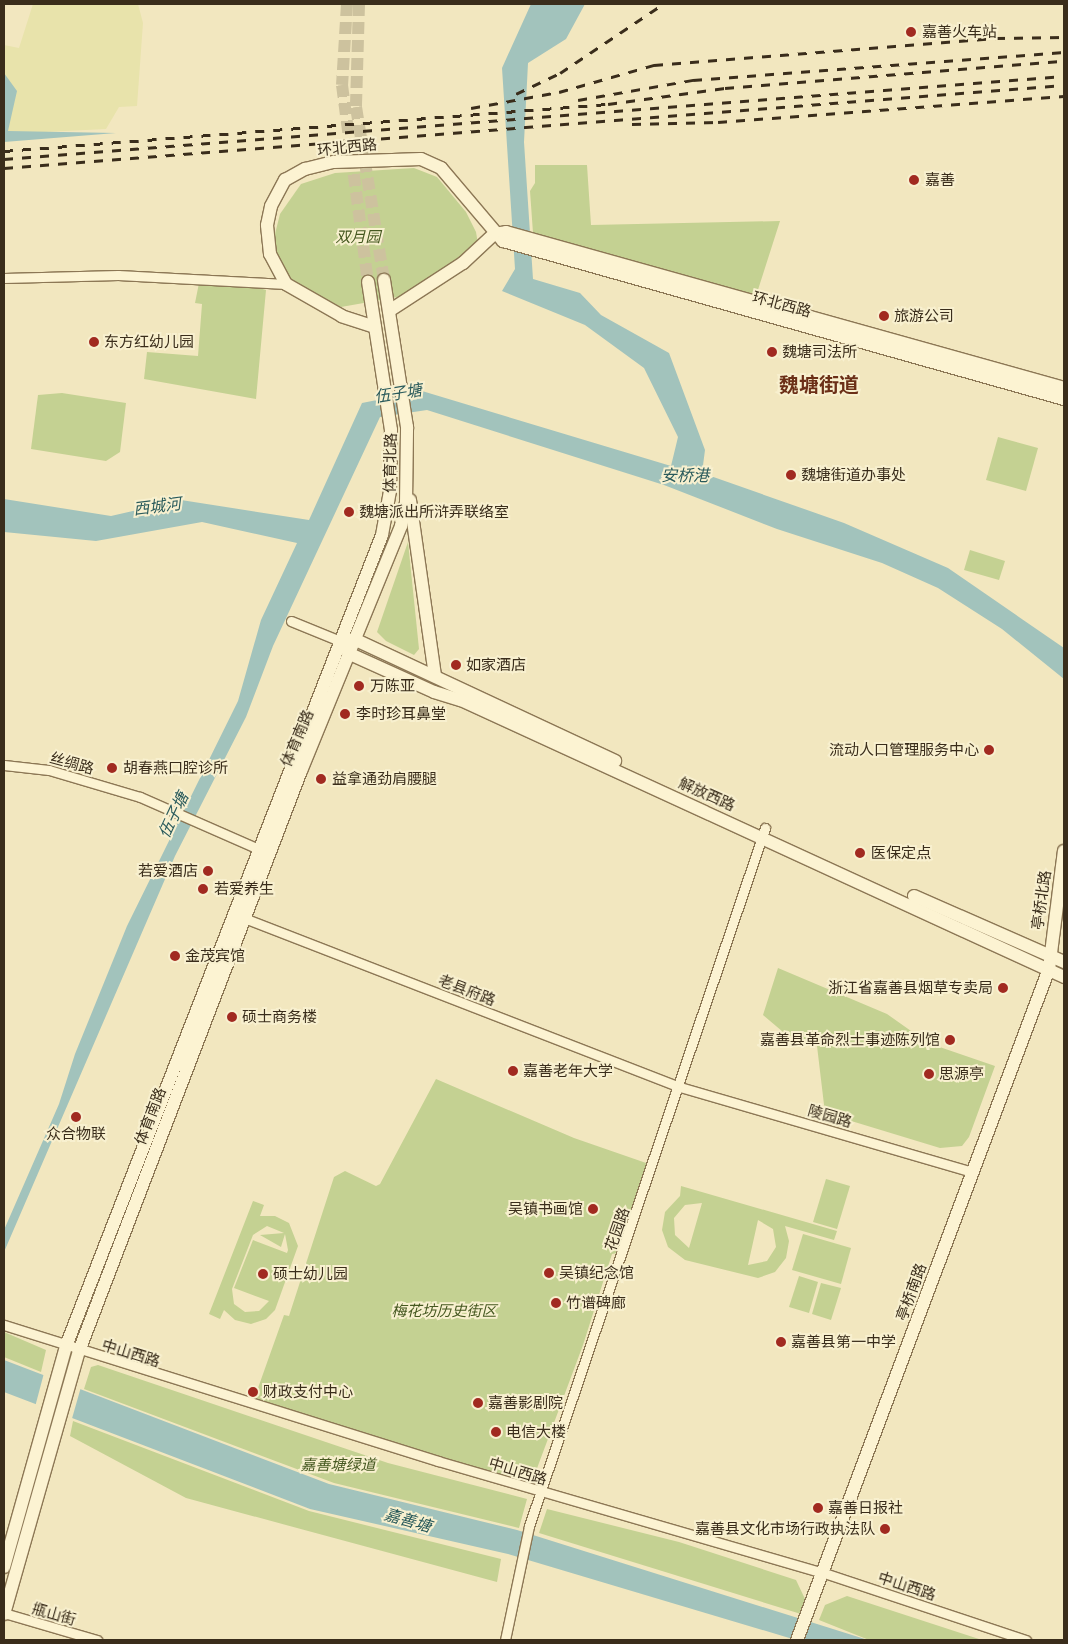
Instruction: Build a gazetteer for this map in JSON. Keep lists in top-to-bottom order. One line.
{"streets":{"main road":["环北西路","体育北路","体育南路","解放西路","亭桥北路","亭桥南路"],"street":["丝绸路","老县府路","陵园路","花园路","中山西路","甁山街"]},"crossings":[["体育北路","体育南路"],["体育北路","解放西路"],["体育南路","丝绸路"],["体育南路","解放西路"],["体育南路","老县府路"],["体育南路","中山西路"],["体育南路","甁山街"],["解放西路","亭桥北路"],["解放西路","花园路"],["解放西路","亭桥南路"],["亭桥北路","亭桥南路"],["老县府路","陵园路"],["老县府路","花园路"],["陵园路","花园路"],["陵园路","亭桥南路"],["花园路","中山西路"],["亭桥南路","中山西路"]],"districts":["魏塘街道"],"water":["伍子塘","安桥港","西城河","嘉善塘"],"parks":["双月园","梅花坊历史街区","嘉善塘绿道"],"places":["嘉善火车站","嘉善","旅游公司","东方红幼儿园","魏塘司法所","魏塘街道办事处","魏塘派出所浒弄联络室","如家酒店","万陈亚","李时珍耳鼻堂","流动人口管理服务中心","胡春燕口腔诊所","益拿通劲肩腰腿","医保定点","若爱酒店","若爱养生","金茂宾馆","浙江省嘉善县烟草专卖局","硕士商务楼","嘉善县革命烈士事迹陈列馆","嘉善老年大学","思源亭","众合物联","吴镇书画馆","吴镇纪念馆","硕士幼儿园","竹谱碑廊","嘉善县第一中学","财政支付中心","嘉善影剧院","电信大楼","嘉善日报社","嘉善县文化市场行政执法队"]}
